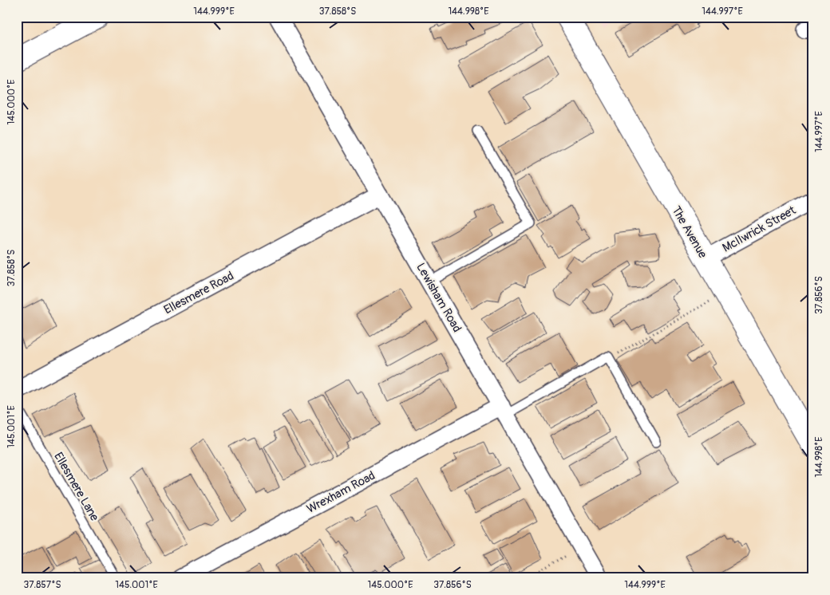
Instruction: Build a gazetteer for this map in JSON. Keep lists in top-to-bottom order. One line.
{"streets":{"main road":["The Avenue"],"street":["McIlwrick Street","Ellesmere Road","Lewisham Road","Wrexham Road"],"lane":["Ellesmere Lane"]},"crossings":[["McIlwrick Street","The Avenue"],["Ellesmere Road","Lewisham Road"],["Lewisham Road","Wrexham Road"]],"coordinates":["144.999°E","37.858°S","144.998°E","144.997°E","145.000°E","37.856°S","145.001°E","37.857°S"]}
